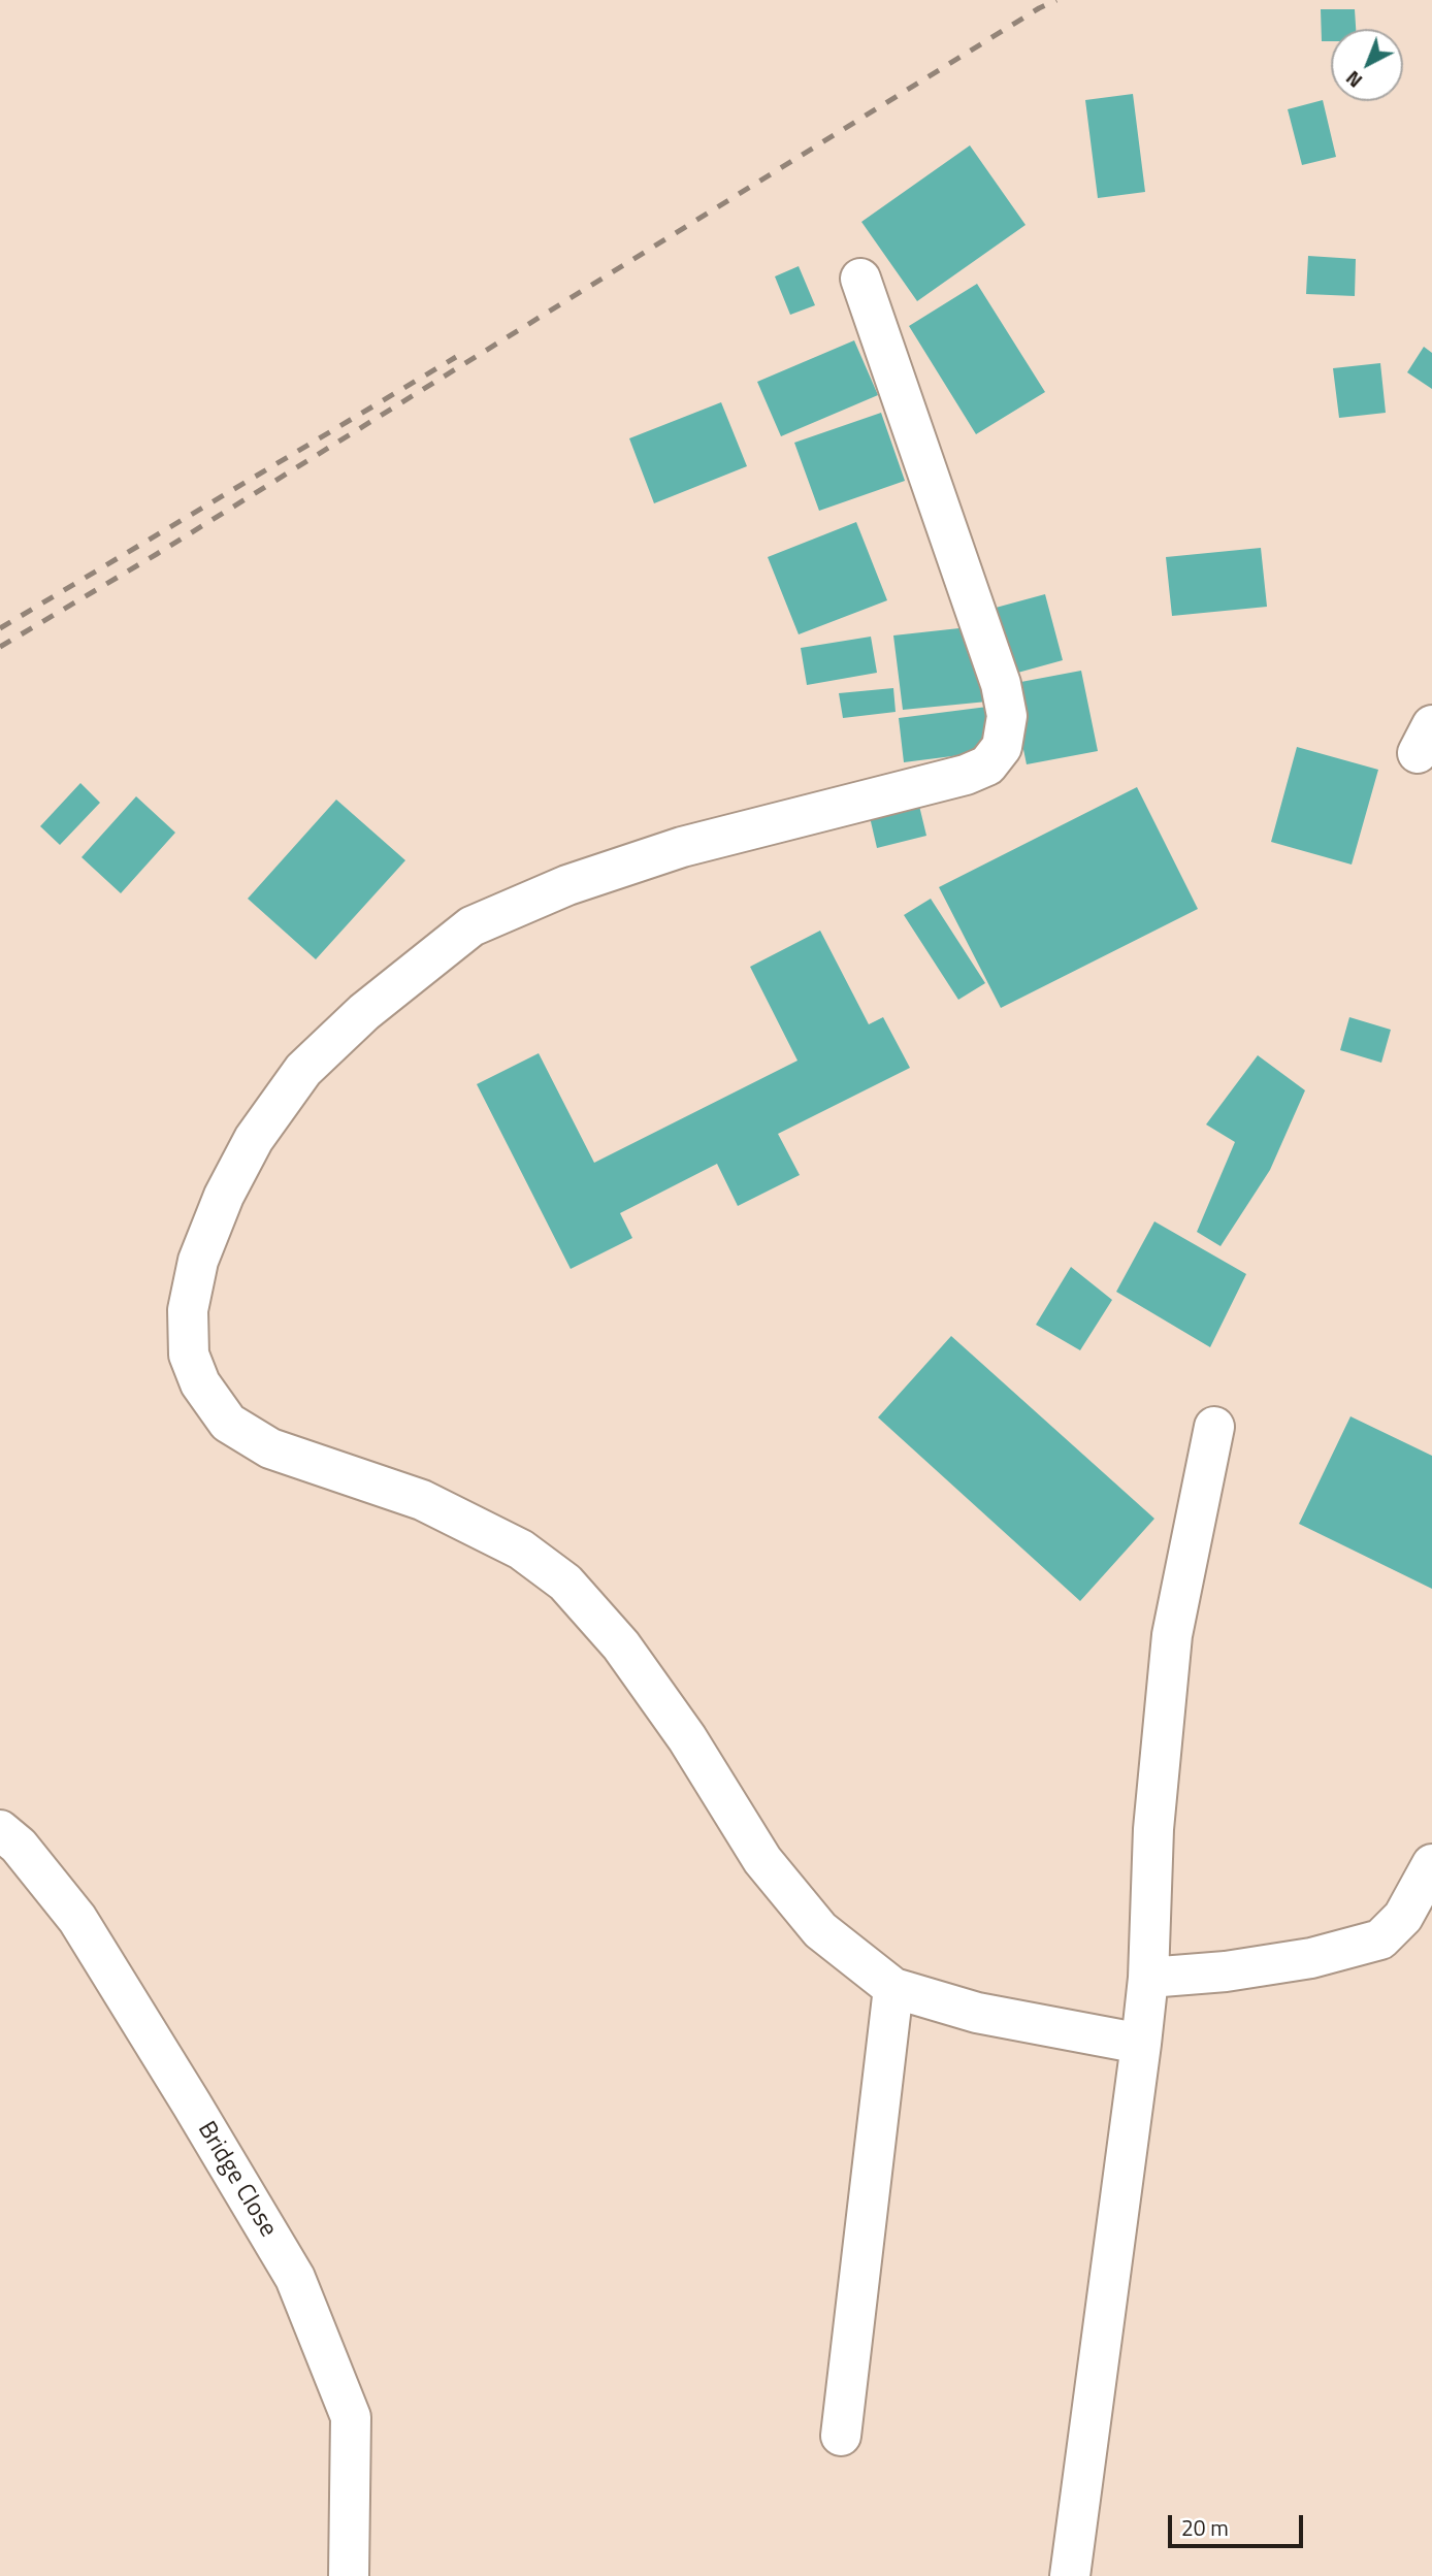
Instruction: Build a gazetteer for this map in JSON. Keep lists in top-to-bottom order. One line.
{"streets":{"street":["Bridge Close"]},"scale_bar":"20 m","north":"bottom left"}
